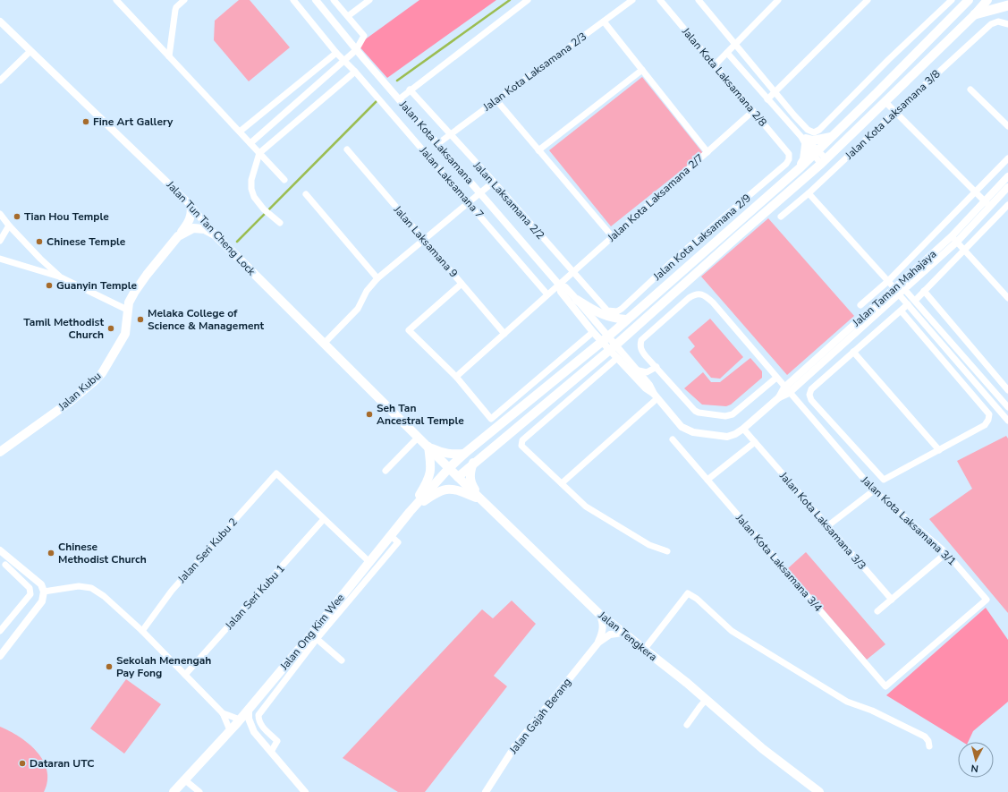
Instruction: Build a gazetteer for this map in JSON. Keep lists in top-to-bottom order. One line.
{"streets":{"main road":["Jalan Tun Tan Cheng Lock","Jalan Kubu","Jalan Ong Kim Wee","Jalan Tengkera"],"street":["Jalan Kota Laksamana 2/3","Jalan Kota Laksamana 2/8","Jalan Kota Laksamana 3/8","Jalan Kota Laksamana","Jalan Laksamana 7","Jalan Kota Laksamana 2/7","Jalan Laksamana 2/2","Jalan Kota Laksamana 2/9","Jalan Laksamana 9","Jalan Taman Mahajaya","Jalan Kota Laksamana 3/3","Jalan Kota Laksamana 3/1","Jalan Seri Kubu 2","Jalan Kota Laksamana 3/4","Jalan Seri Kubu 1","Jalan Gajah Berang"]},"crossings":[["Jalan Kota Laksamana 2/3","Jalan Kota Laksamana"],["Jalan Kota Laksamana 2/3","Jalan Laksamana 2/2"],["Jalan Kota Laksamana 2/8","Jalan Kota Laksamana 2/7"],["Jalan Kota Laksamana 2/8","Jalan Kota Laksamana 2/9"],["Jalan Kota Laksamana","Jalan Kota Laksamana 2/7"],["Jalan Kota Laksamana","Jalan Taman Mahajaya"],["Jalan Kota Laksamana","Jalan Ong Kim Wee"],["Jalan Laksamana 7","Jalan Kota Laksamana 2/7"],["Jalan Kota Laksamana 2/7","Jalan Laksamana 2/2"],["Jalan Kota Laksamana 2/7","Jalan Laksamana 9"],["Jalan Laksamana 2/2","Jalan Kota Laksamana 2/9"],["Jalan Tun Tan Cheng Lock","Jalan Kubu"],["Jalan Tun Tan Cheng Lock","Jalan Ong Kim Wee"],["Jalan Tun Tan Cheng Lock","Jalan Tengkera"],["Jalan Taman Mahajaya","Jalan Kota Laksamana 3/3"],["Jalan Taman Mahajaya","Jalan Kota Laksamana 3/1"],["Jalan Kota Laksamana 3/1","Jalan Kota Laksamana 3/4"],["Jalan Seri Kubu 2","Jalan Seri Kubu 1"],["Jalan Ong Kim Wee","Jalan Tengkera"],["Jalan Tengkera","Jalan Gajah Berang"]],"places":["Fine Art Gallery","Tian Hou Temple","Chinese Temple","Guanyin Temple","Melaka College of Science & Management","Tamil Methodist Church","Seh Tan Ancestral Temple","Chinese Methodist Church","Sekolah Menengah Pay Fong","Dataran UTC"],"north":"bottom"}
